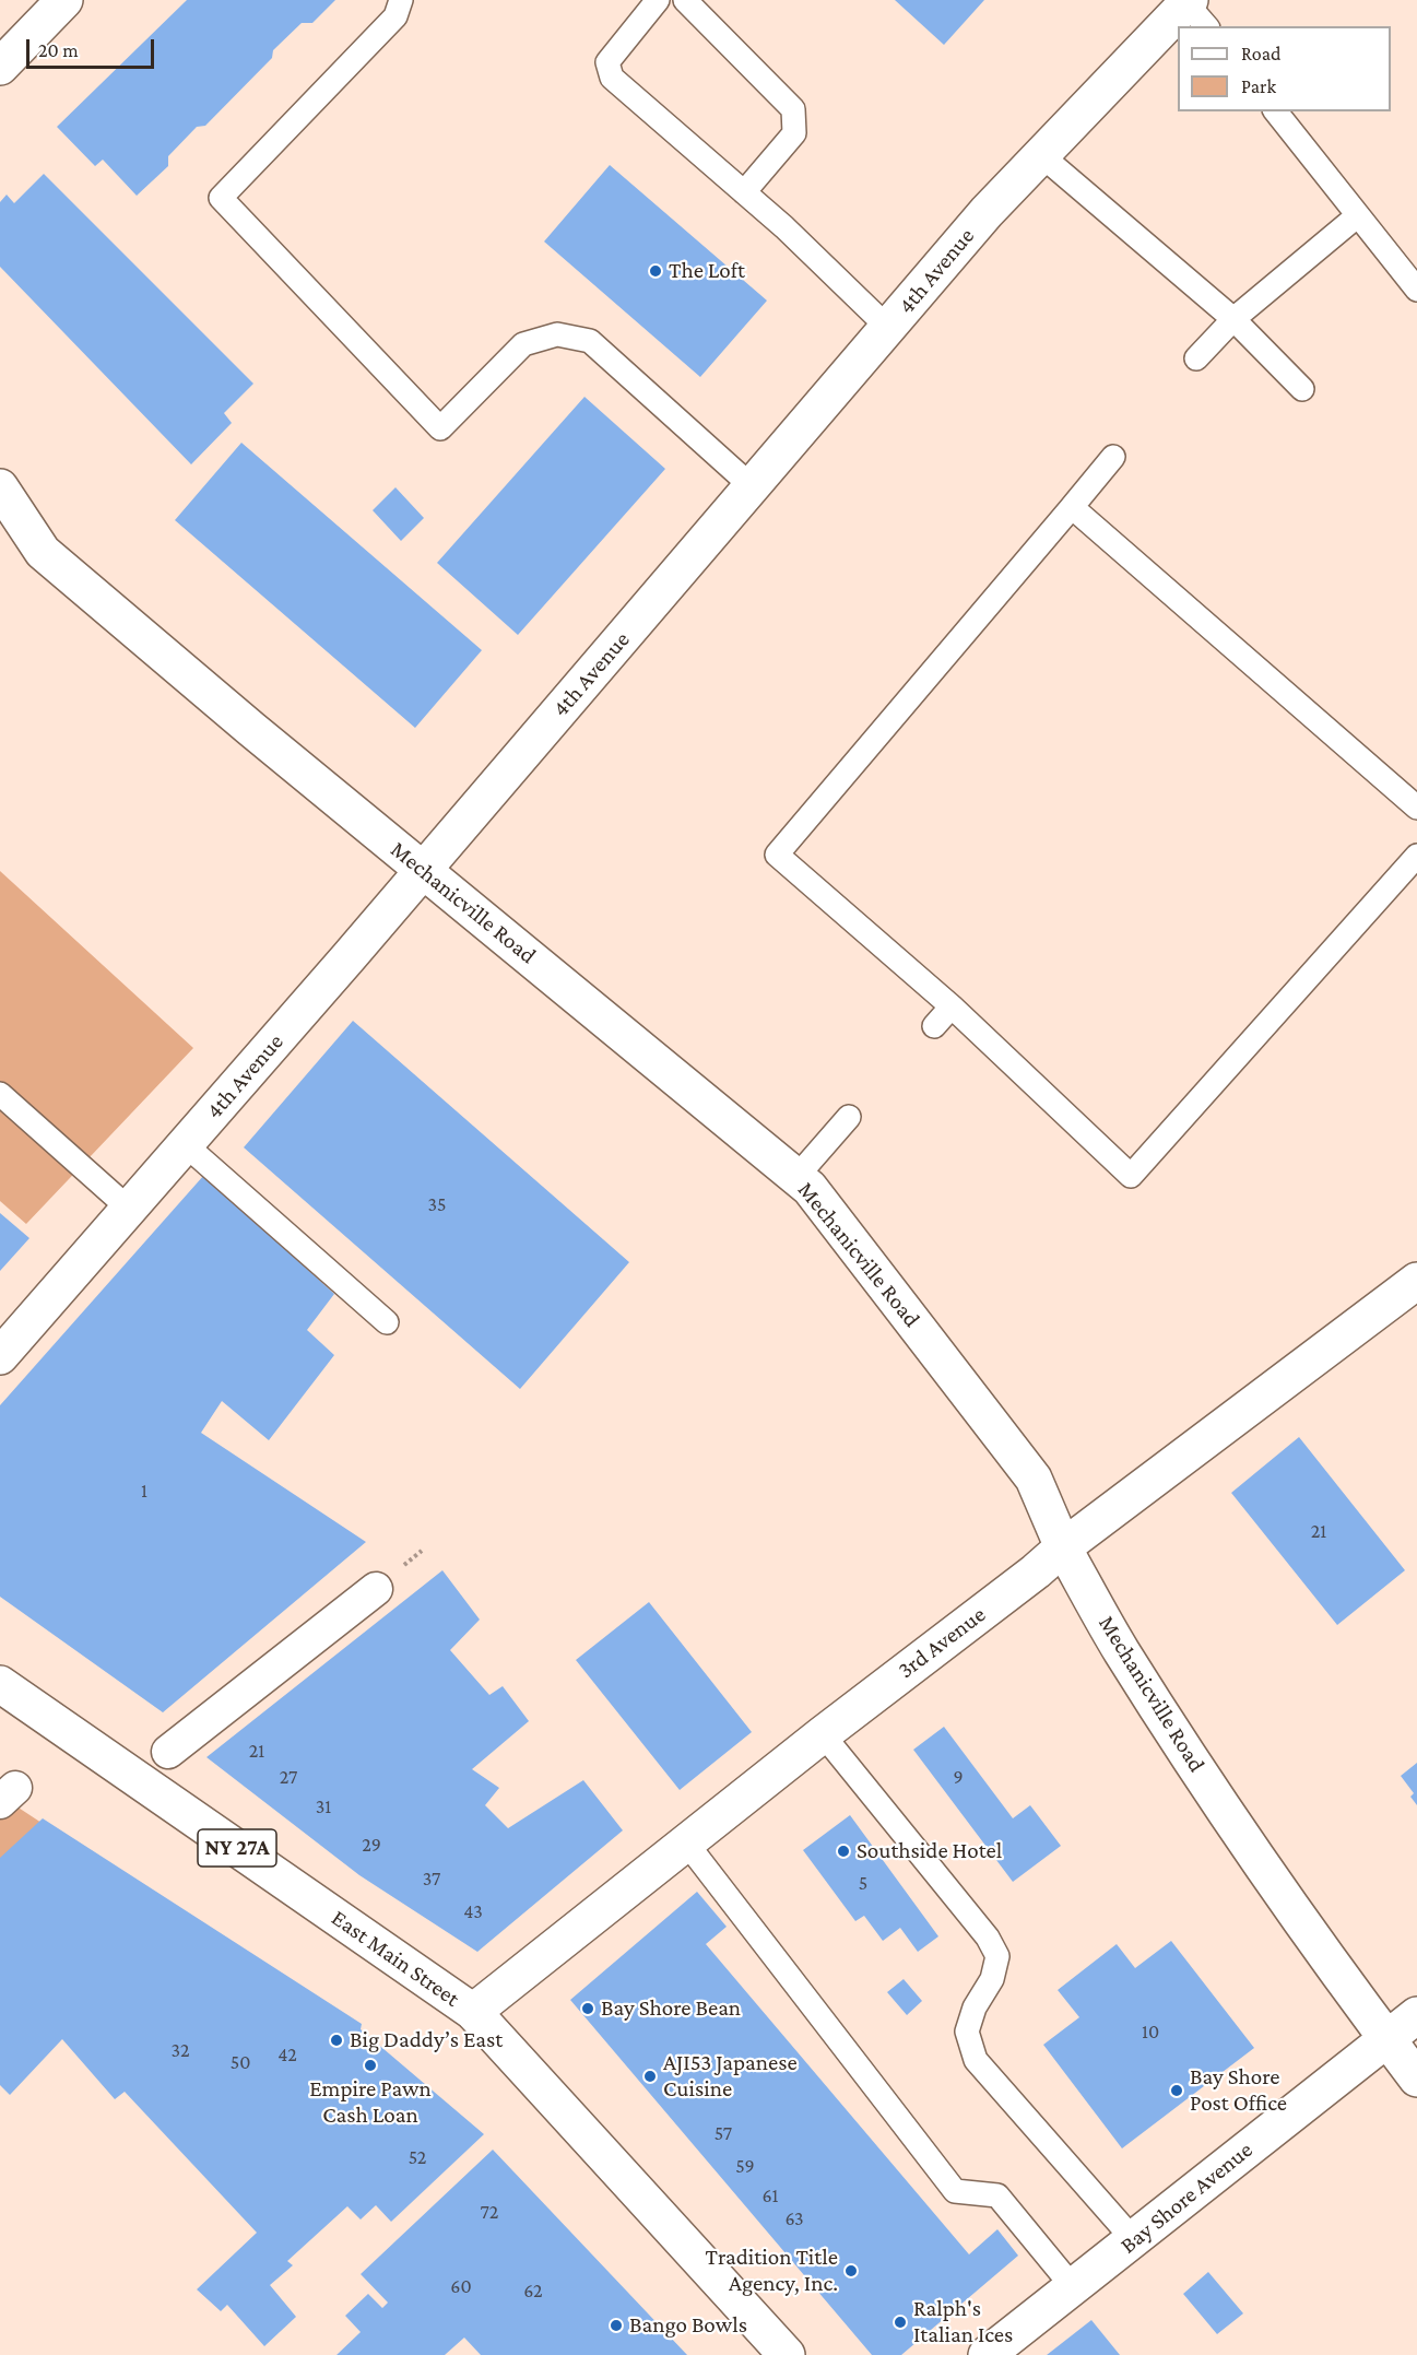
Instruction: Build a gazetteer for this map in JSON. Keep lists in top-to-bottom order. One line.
{"streets":{"street":["4th Avenue","Mechanicville Road","3rd Avenue","NY 27A","East Main Street","Bay Shore Avenue"]},"crossings":[["4th Avenue","Mechanicville Road"],["Mechanicville Road","3rd Avenue"],["Mechanicville Road","Bay Shore Avenue"],["3rd Avenue","East Main Street"]],"places":["The Loft","Southside Hotel","Bay Shore Bean","Big Daddy’s East","Empire Pawn Cash Loan","AJI53 Japanese Cuisine","Bay Shore Post Office","Tradition Title Agency, Inc.","Ralph's Italian Ices","Bango Bowls"],"house_numbers":["35","1","21","21","27","9","31","29","37","5","43","10","32","42","50","57","52","59","61","72","63","60","62"],"legend":["Road","Park"],"scale_bar":"20 m"}
